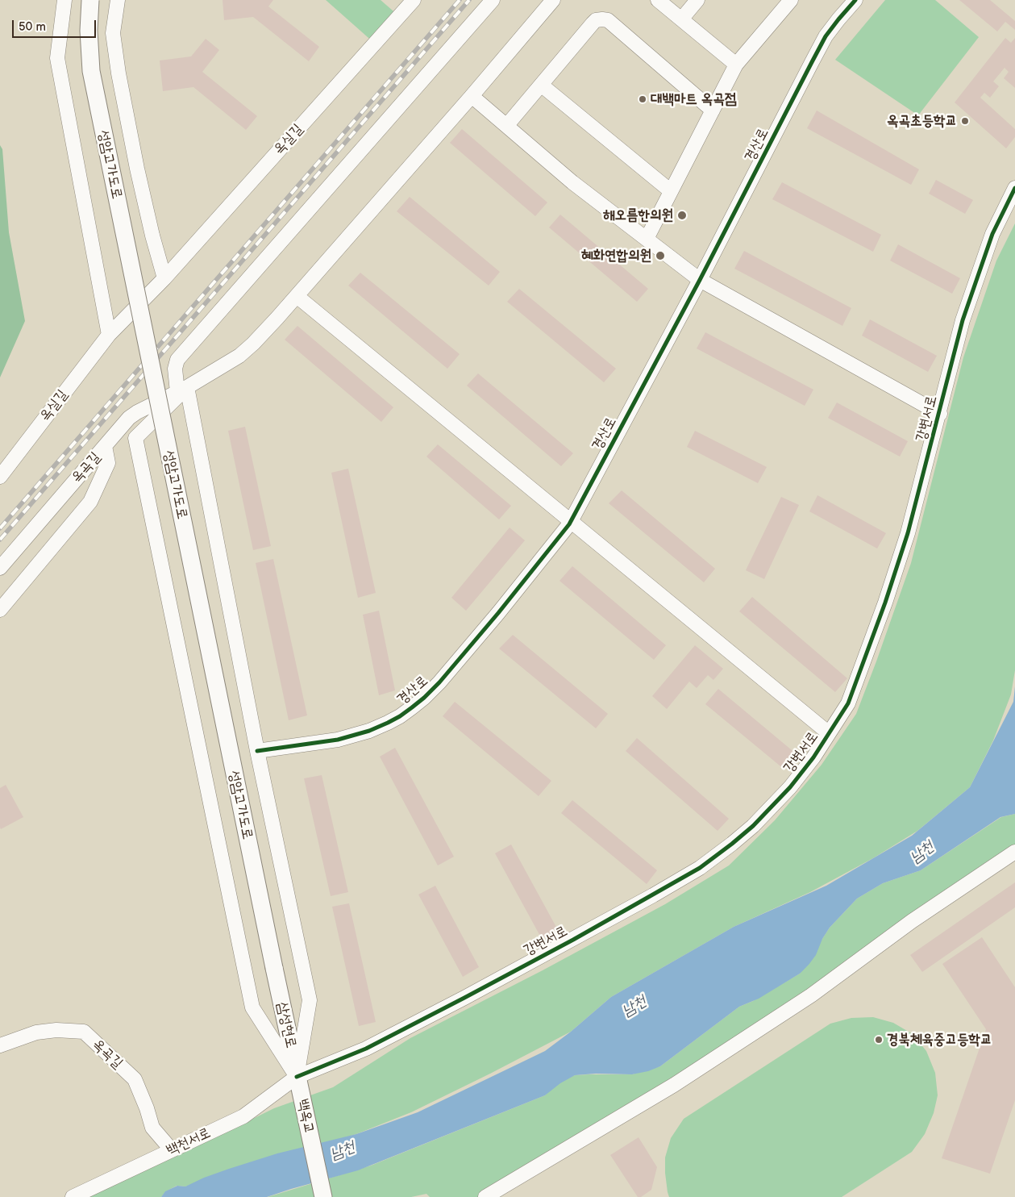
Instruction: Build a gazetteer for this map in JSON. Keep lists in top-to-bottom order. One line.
{"streets":{"main road":["성암고가도로","삼성현로","백옥교"],"street":["옥실길","경산로","강변서로","옥곡길","백천서로"]},"crossings":[["성암고가도로","삼성현로"],["강변서로","삼성현로"],["강변서로","백옥교"],["강변서로","백천서로"],["옥곡길","백천서로"],["삼성현로","백옥교"],["삼성현로","백천서로"],["백옥교","백천서로"]],"water":["남천"],"places":["대백마트 옥곡점","옥곡초등학교","해오름한의원","혜화연합의원","경북체육중고등학교"],"scale_bar":"50 m"}
